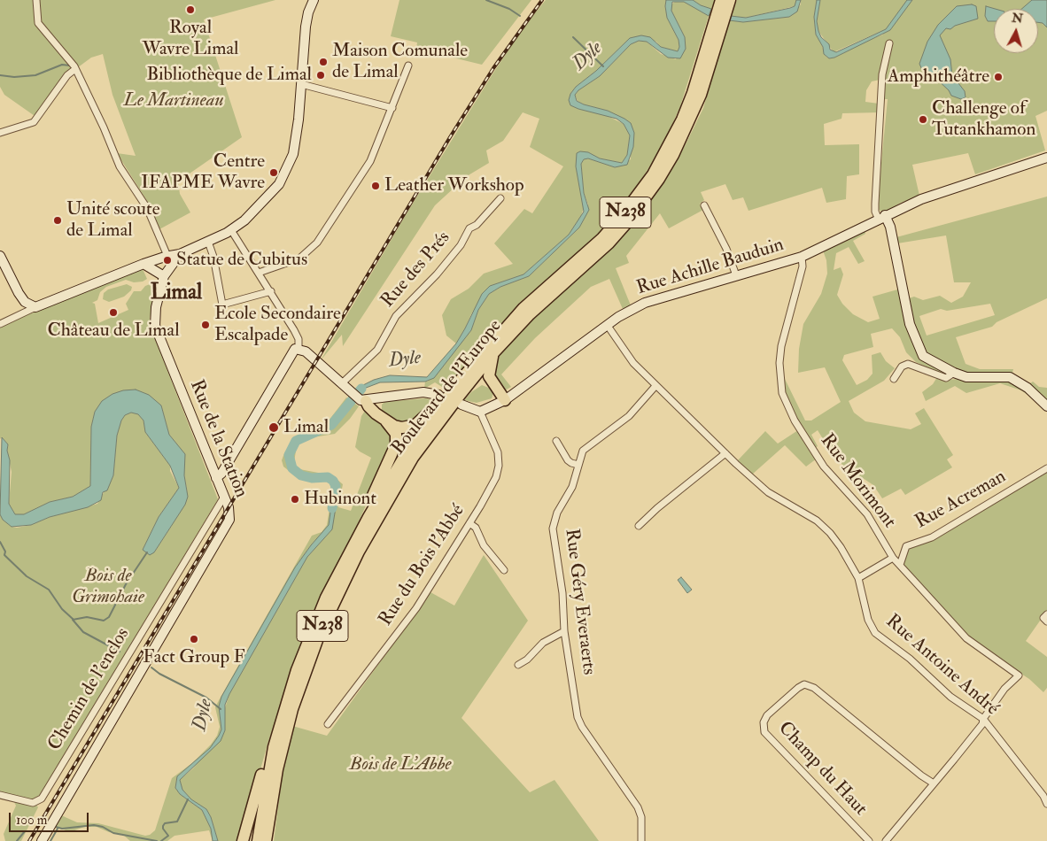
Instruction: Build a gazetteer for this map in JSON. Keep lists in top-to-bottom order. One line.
{"streets":{"highway":["N238","Boulevard de l'Europe"],"street":["Rue Achille Bauduin","Rue des Prés","Rue de la Station","Rue Morimont","Rue Acreman","Rue du Bois l'Abbé","Rue Géry Everaerts","Rue Antoine André","Chemin de l'enclos","Champ du Haut"]},"crossings":[["Rue Achille Bauduin","Rue Morimont"],["Rue Achille Bauduin","Rue du Bois l'Abbé"],["Rue de la Station","Chemin de l'enclos"],["Rue Morimont","Rue Acreman"],["Rue Morimont","Rue Antoine André"],["Rue Géry Everaerts","Rue Antoine André"]],"districts":["Limal"],"water":["Dyle"],"parks":["Le Martineau","Bois de Grimohaie","Bois de L'Abbe"],"places":["Royal Wavre Limal","Maison Comunale de Limal","Bibliothèque de Limal","Amphithéâtre","Challenge of Tutankhamon","Centre IFAPME Wavre","Leather Workshop","Unité scoute de Limal","Statue de Cubitus","Château de Limal","Ecole Secondaire Escalpade","Limal","Hubinont","Fact Group F"],"scale_bar":"100 m","north":"top"}
